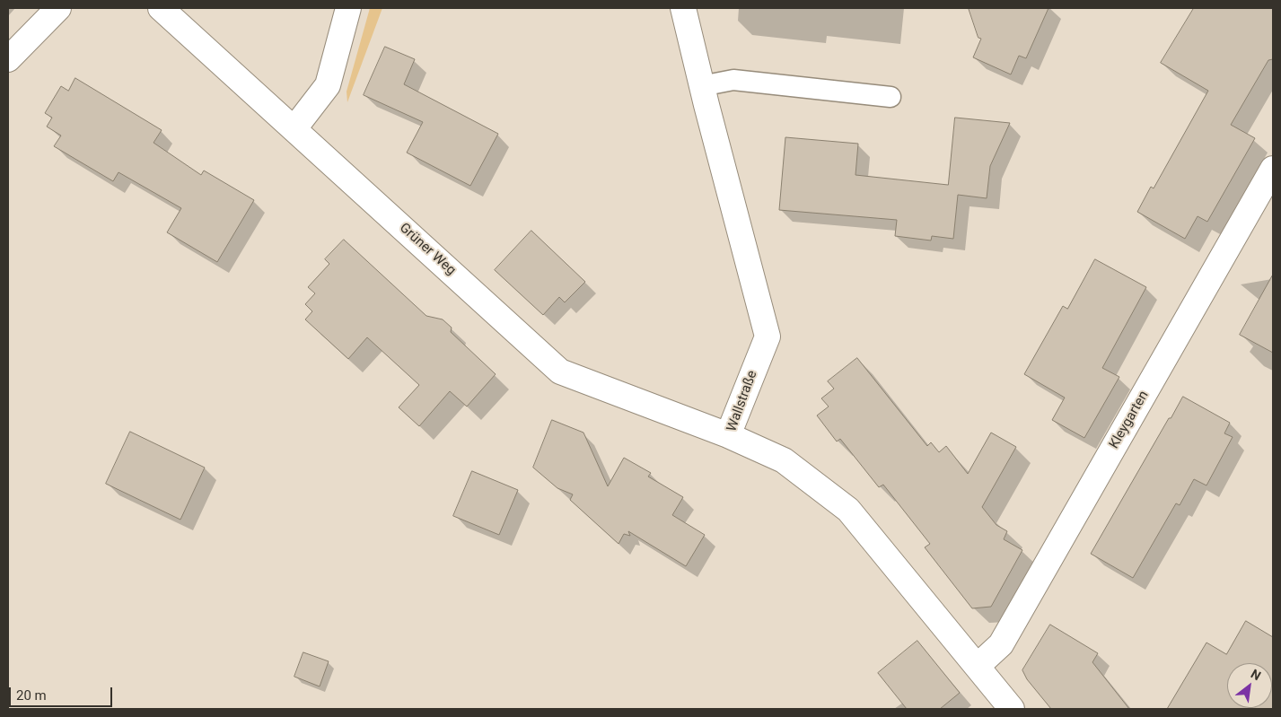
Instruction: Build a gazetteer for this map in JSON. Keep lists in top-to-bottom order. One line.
{"streets":{"street":["Grüner Weg","Wallstraße","Kleygarten"]},"crossings":[["Grüner Weg","Wallstraße"],["Wallstraße","Kleygarten"]],"scale_bar":"20 m","north":"top right"}
